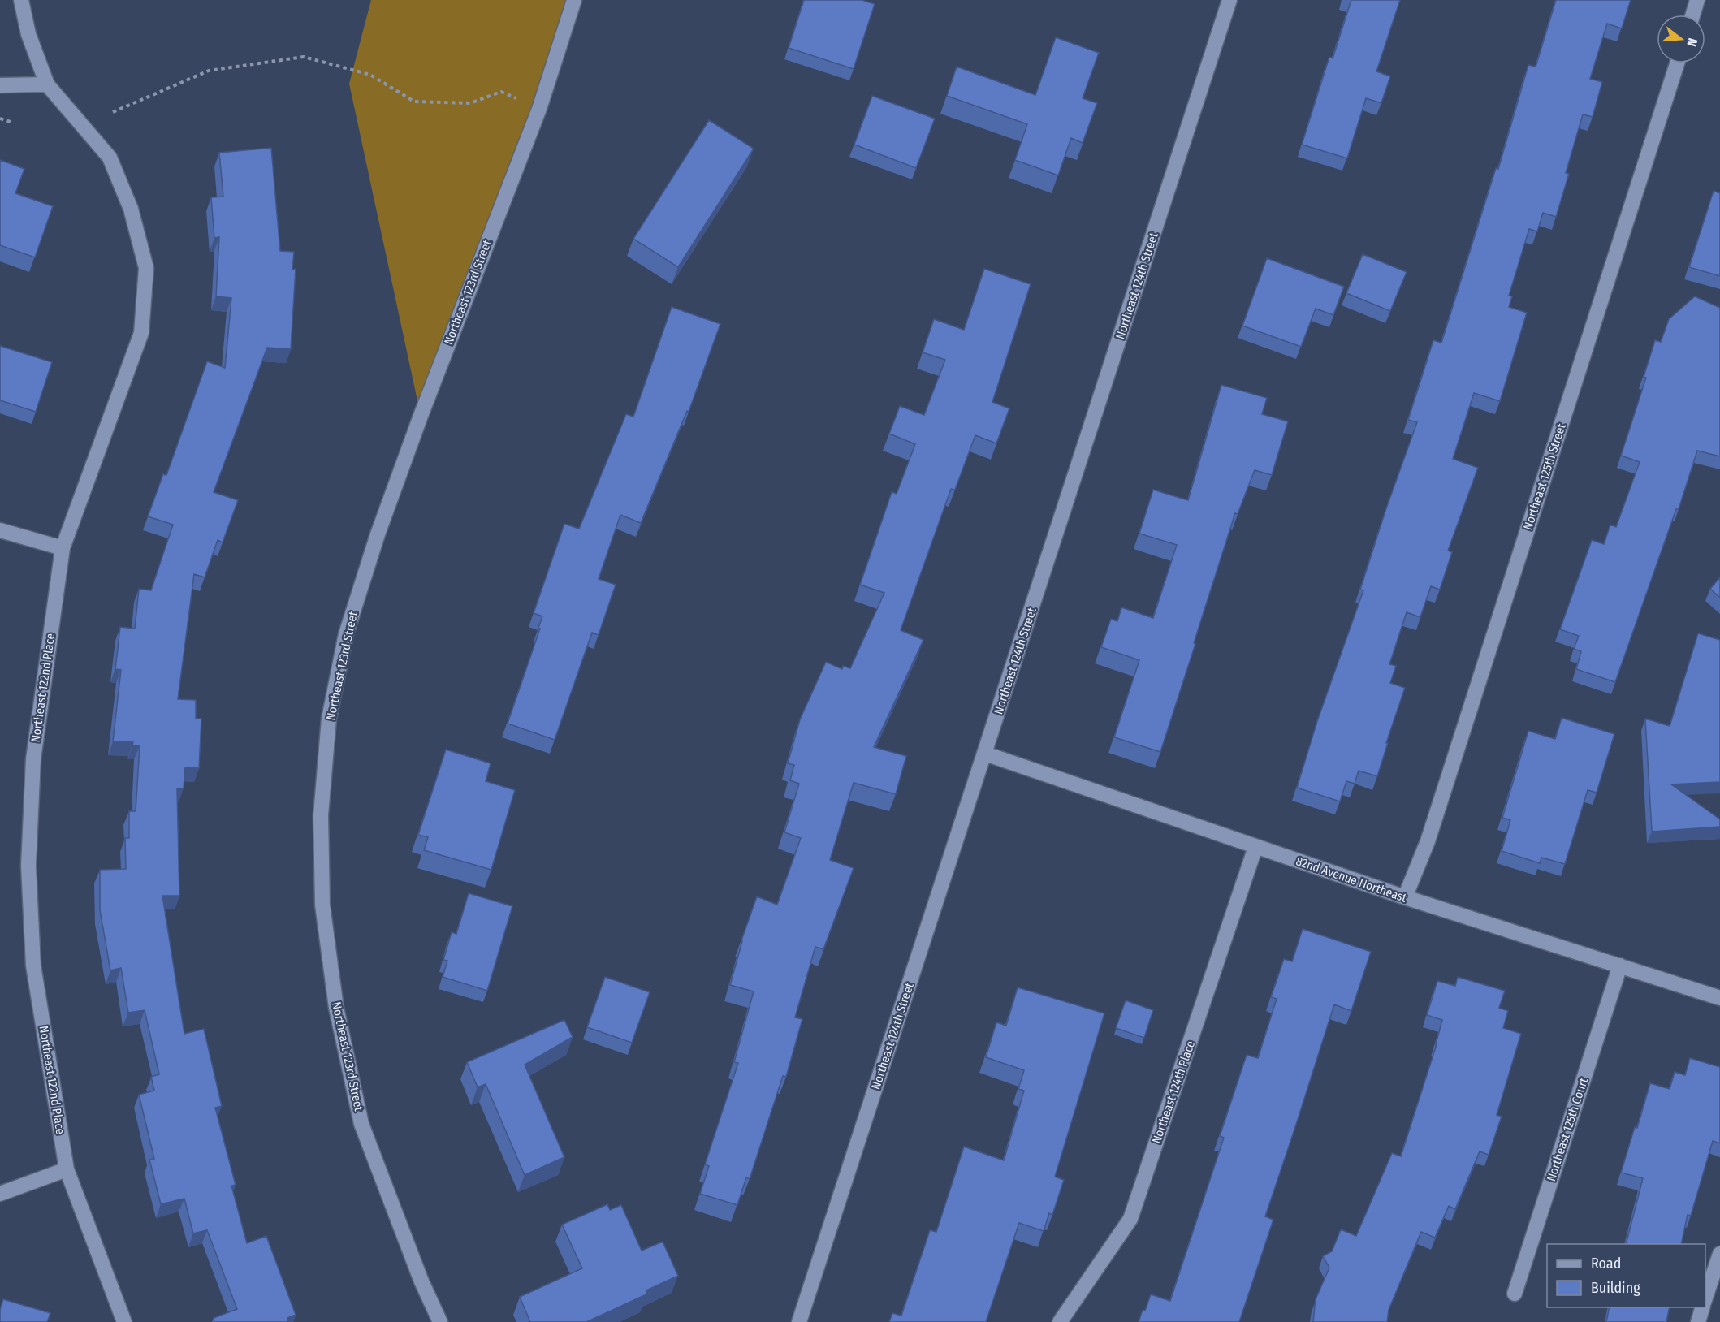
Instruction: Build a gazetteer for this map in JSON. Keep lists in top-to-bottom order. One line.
{"streets":{"street":["Northeast 124th Street","Northeast 123rd Street","Northeast 125th Street","Northeast 122nd Place","82nd Avenue Northeast","Northeast 124th Place","Northeast 125th Court"]},"crossings":[["Northeast 124th Street","82nd Avenue Northeast"],["Northeast 125th Street","82nd Avenue Northeast"],["82nd Avenue Northeast","Northeast 124th Place"],["82nd Avenue Northeast","Northeast 125th Court"]],"legend":["Road","Building"],"north":"right"}
